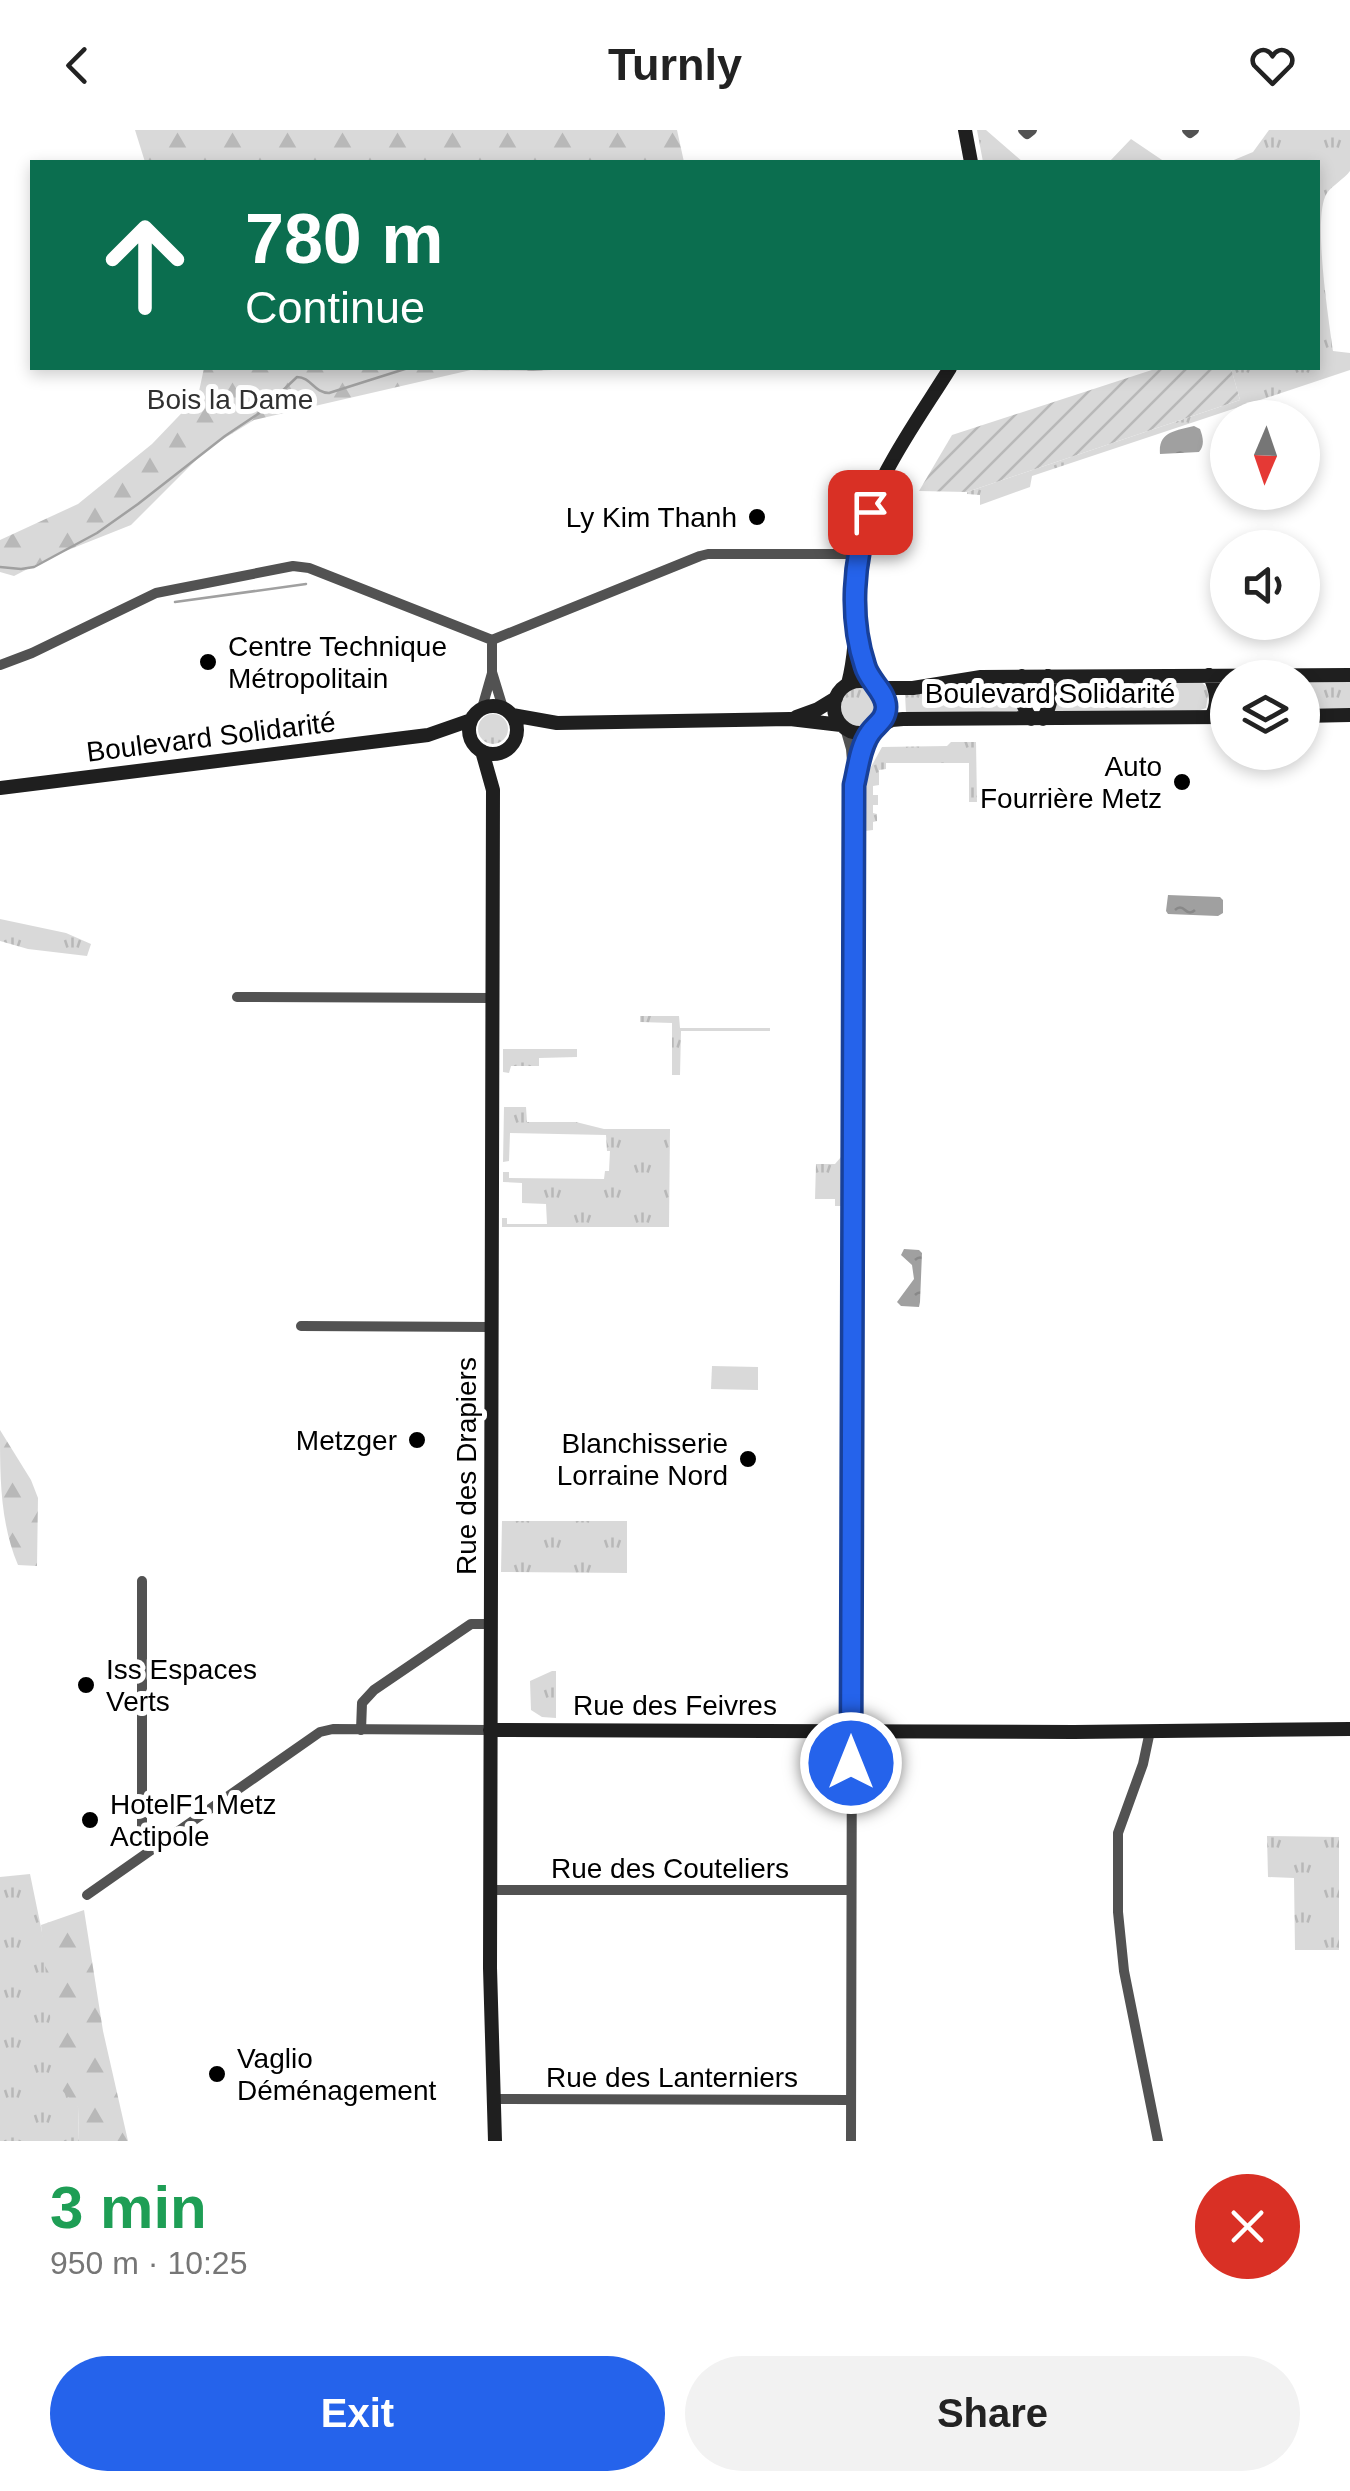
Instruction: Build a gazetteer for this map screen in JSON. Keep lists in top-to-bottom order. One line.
{"streets":{"street":["Boulevard Solidarité","Rue des Drapiers","Rue des Feivres","Rue des Couteliers","Rue des Lanterniers"]},"crossings":[["Boulevard Solidarité","Rue des Drapiers"],["Rue des Drapiers","Rue des Feivres"],["Rue des Drapiers","Rue des Couteliers"],["Rue des Drapiers","Rue des Lanterniers"]],"parks":["Bois la Dame"],"places":["Ly Kim Thanh","Centre Technique Métropolitain","Auto Fourrière Metz","Metzger","Blanchisserie Lorraine Nord","Iss Espaces Verts","HotelF1 Metz Actipole","Vaglio Déménagement"],"north":"bottom","page":{"header":"Turnly","turn":["780 m","Continue"],"heading":["3 min","950 m · 10:25"],"buttons":["Exit","Share"]}}
